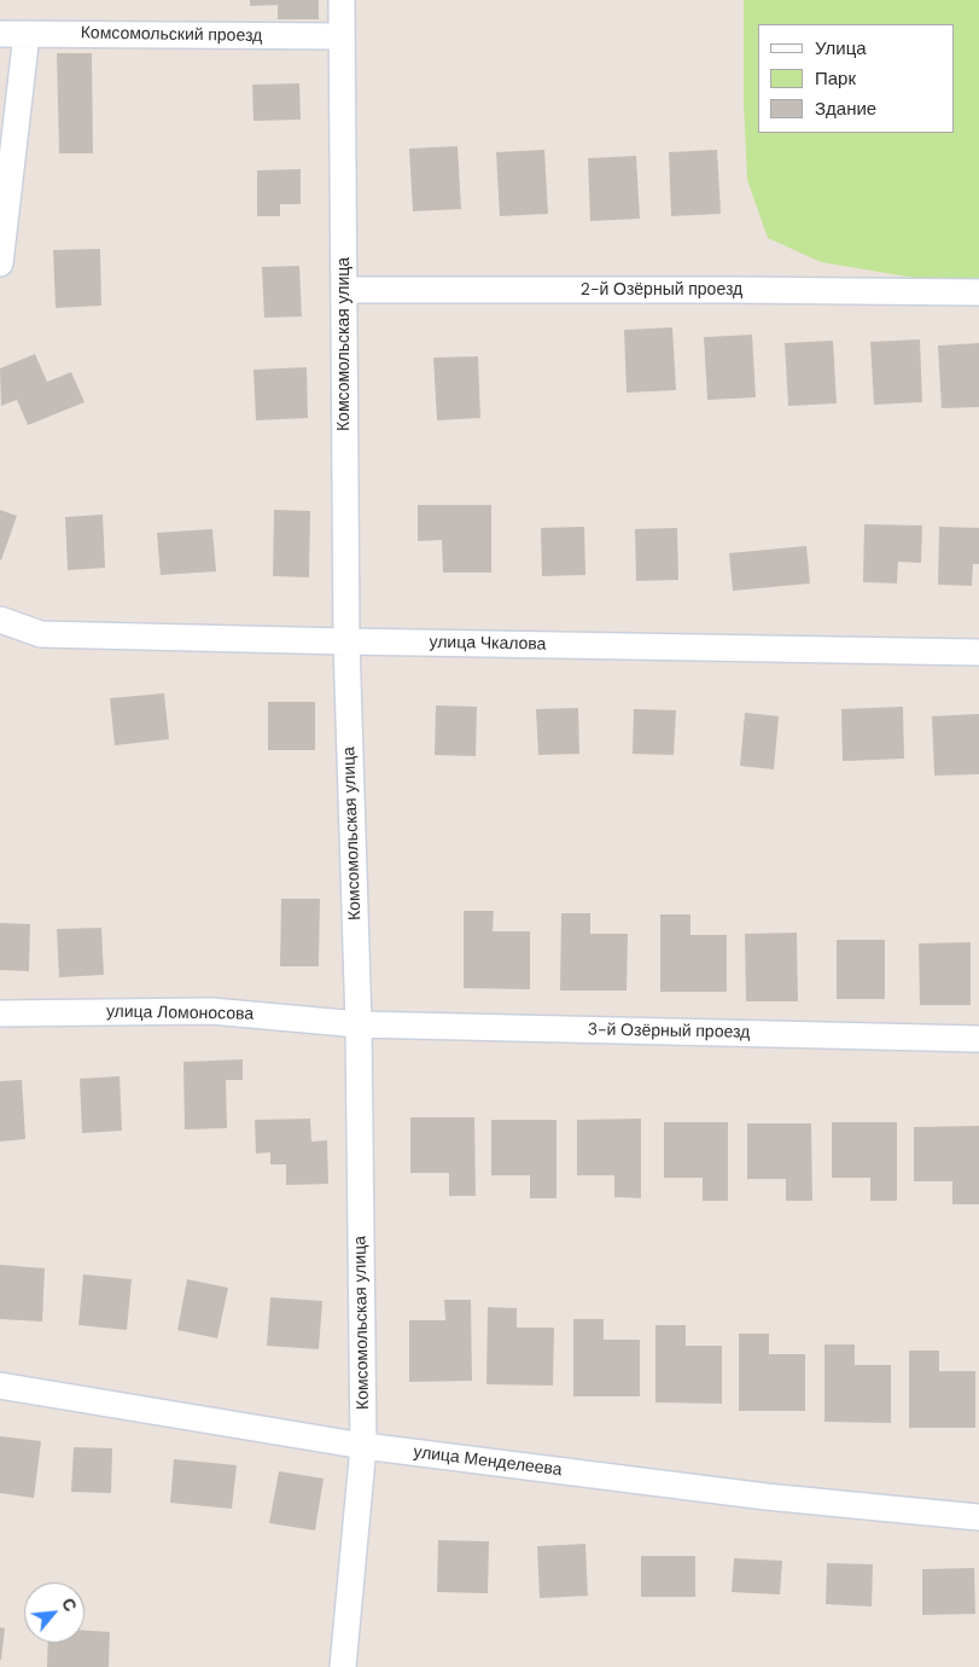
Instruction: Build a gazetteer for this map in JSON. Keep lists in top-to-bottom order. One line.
{"streets":{"street":["Комсомольский проезд","2-й Озёрный проезд","Комсомольская улица","улица Чкалова","улица Ломоносова","3-й Озёрный проезд","улица Менделеева"]},"crossings":[["Комсомольский проезд","Комсомольская улица"],["2-й Озёрный проезд","Комсомольская улица"],["Комсомольская улица","улица Чкалова"],["Комсомольская улица","улица Ломоносова"],["Комсомольская улица","3-й Озёрный проезд"],["Комсомольская улица","улица Менделеева"],["улица Ломоносова","3-й Озёрный проезд"]],"legend":["Улица","Парк","Здание"],"north":"top right"}
